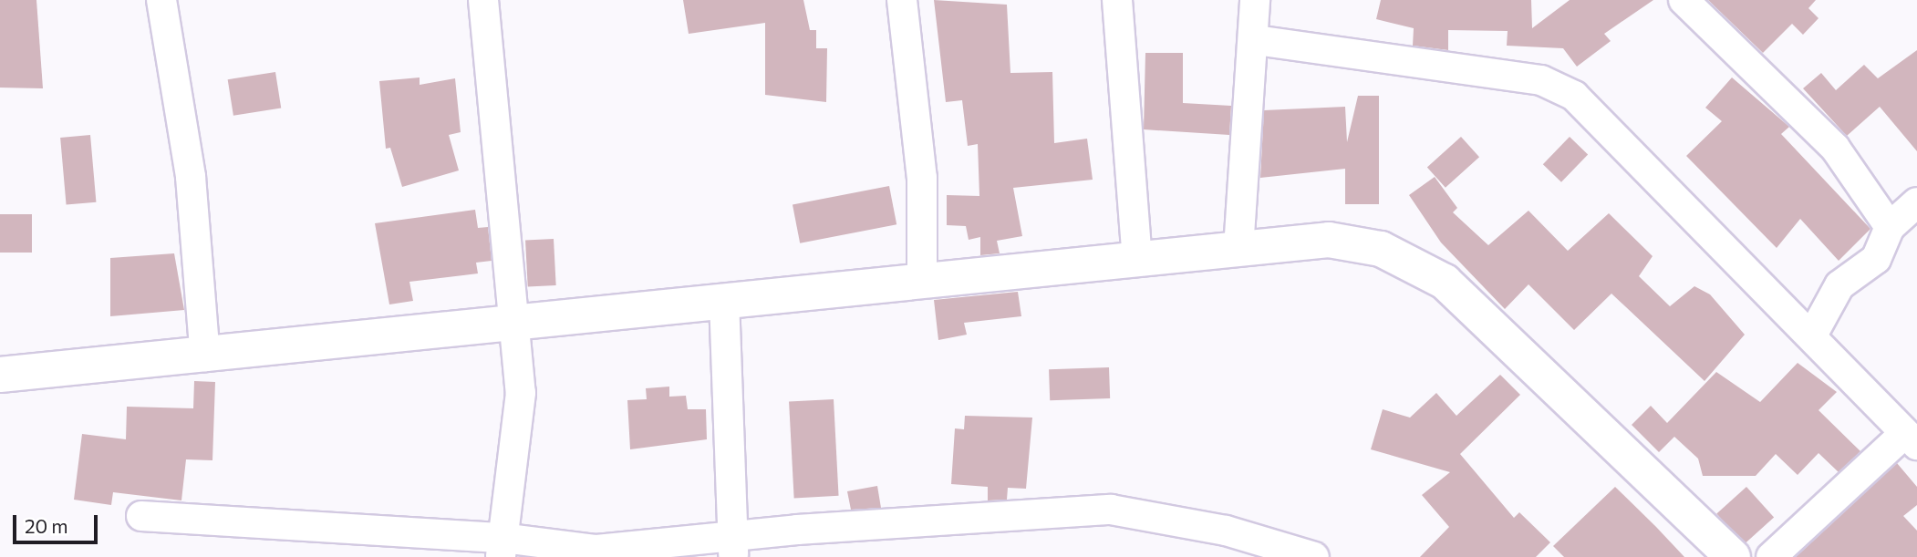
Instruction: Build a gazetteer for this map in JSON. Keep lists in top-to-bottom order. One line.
{"scale_bar":"20 m"}
